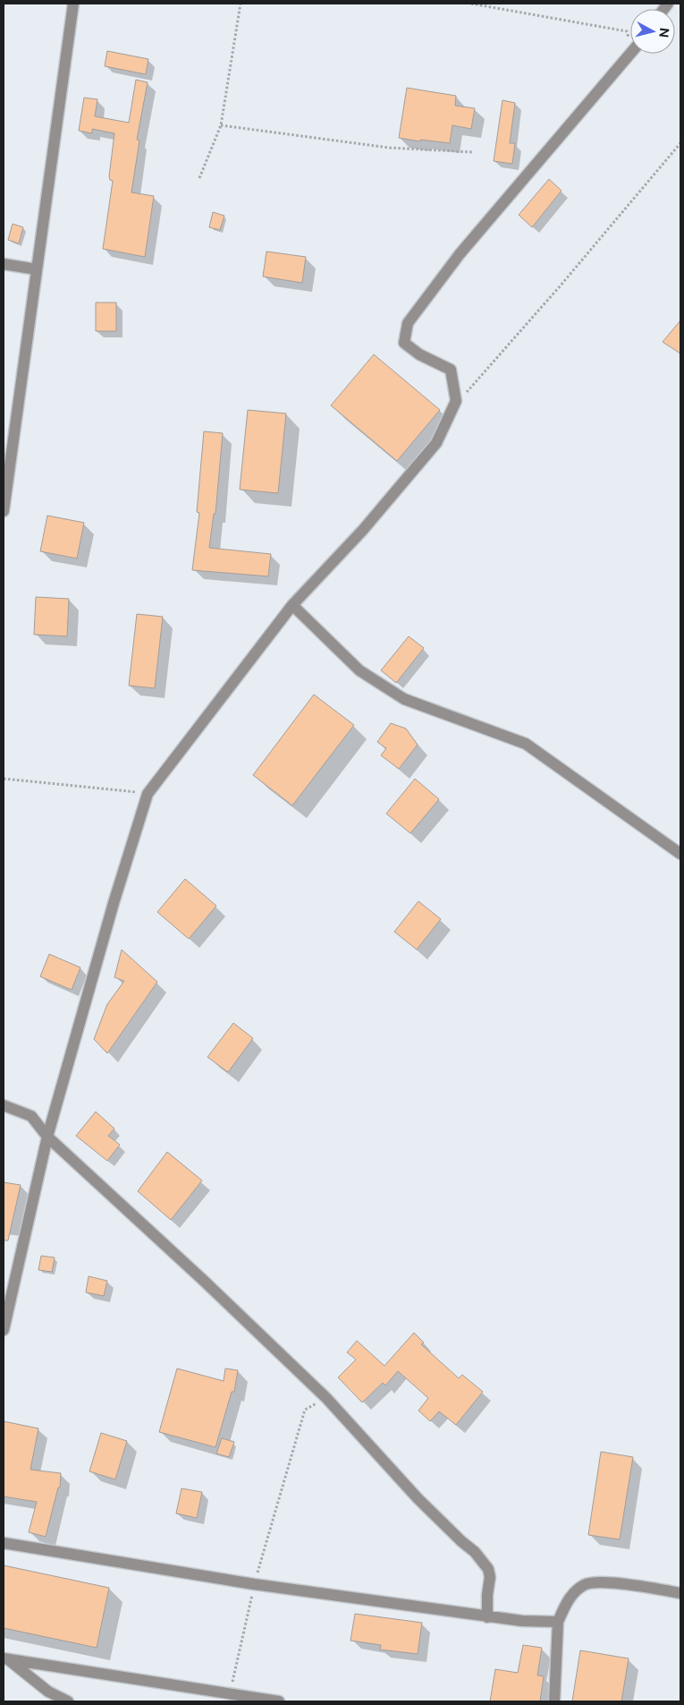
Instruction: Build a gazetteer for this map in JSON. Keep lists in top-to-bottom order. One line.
{"north":"right"}
